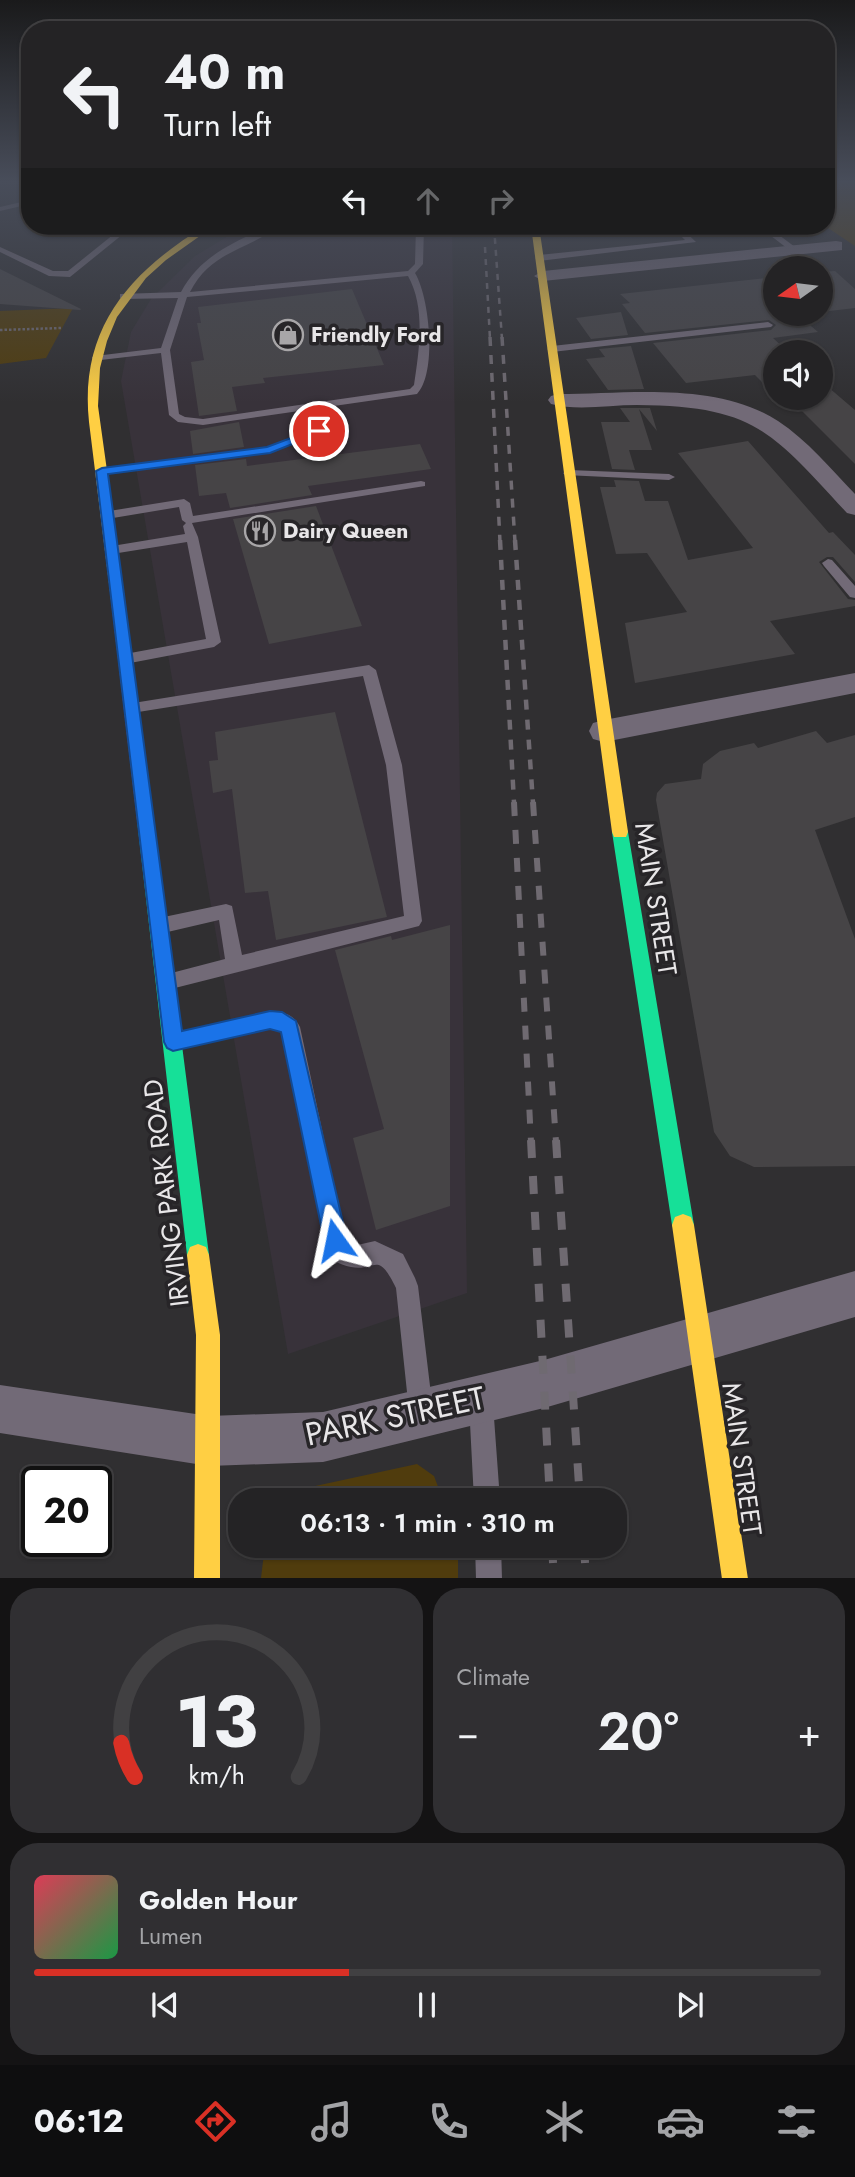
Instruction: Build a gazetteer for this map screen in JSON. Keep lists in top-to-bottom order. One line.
{"streets":{"main road":["MAIN STREET","IRVING PARK ROAD"],"street":["PARK STREET"]},"crossings":[["MAIN STREET","PARK STREET"],["IRVING PARK ROAD","PARK STREET"]],"places":{"shop":["Friendly Ford"],"restaurant":["Dairy Queen"]},"north":"left","page":{"turn":["40 m","Turn left"],"limit":"20","trip":"06:13 · 1 min · 310 m","tile":"Climate","heat":["−","20°","+"],"song":["Golden Hour","Lumen"],"tabs":"06:12","gauge":["13","km/h"]}}
